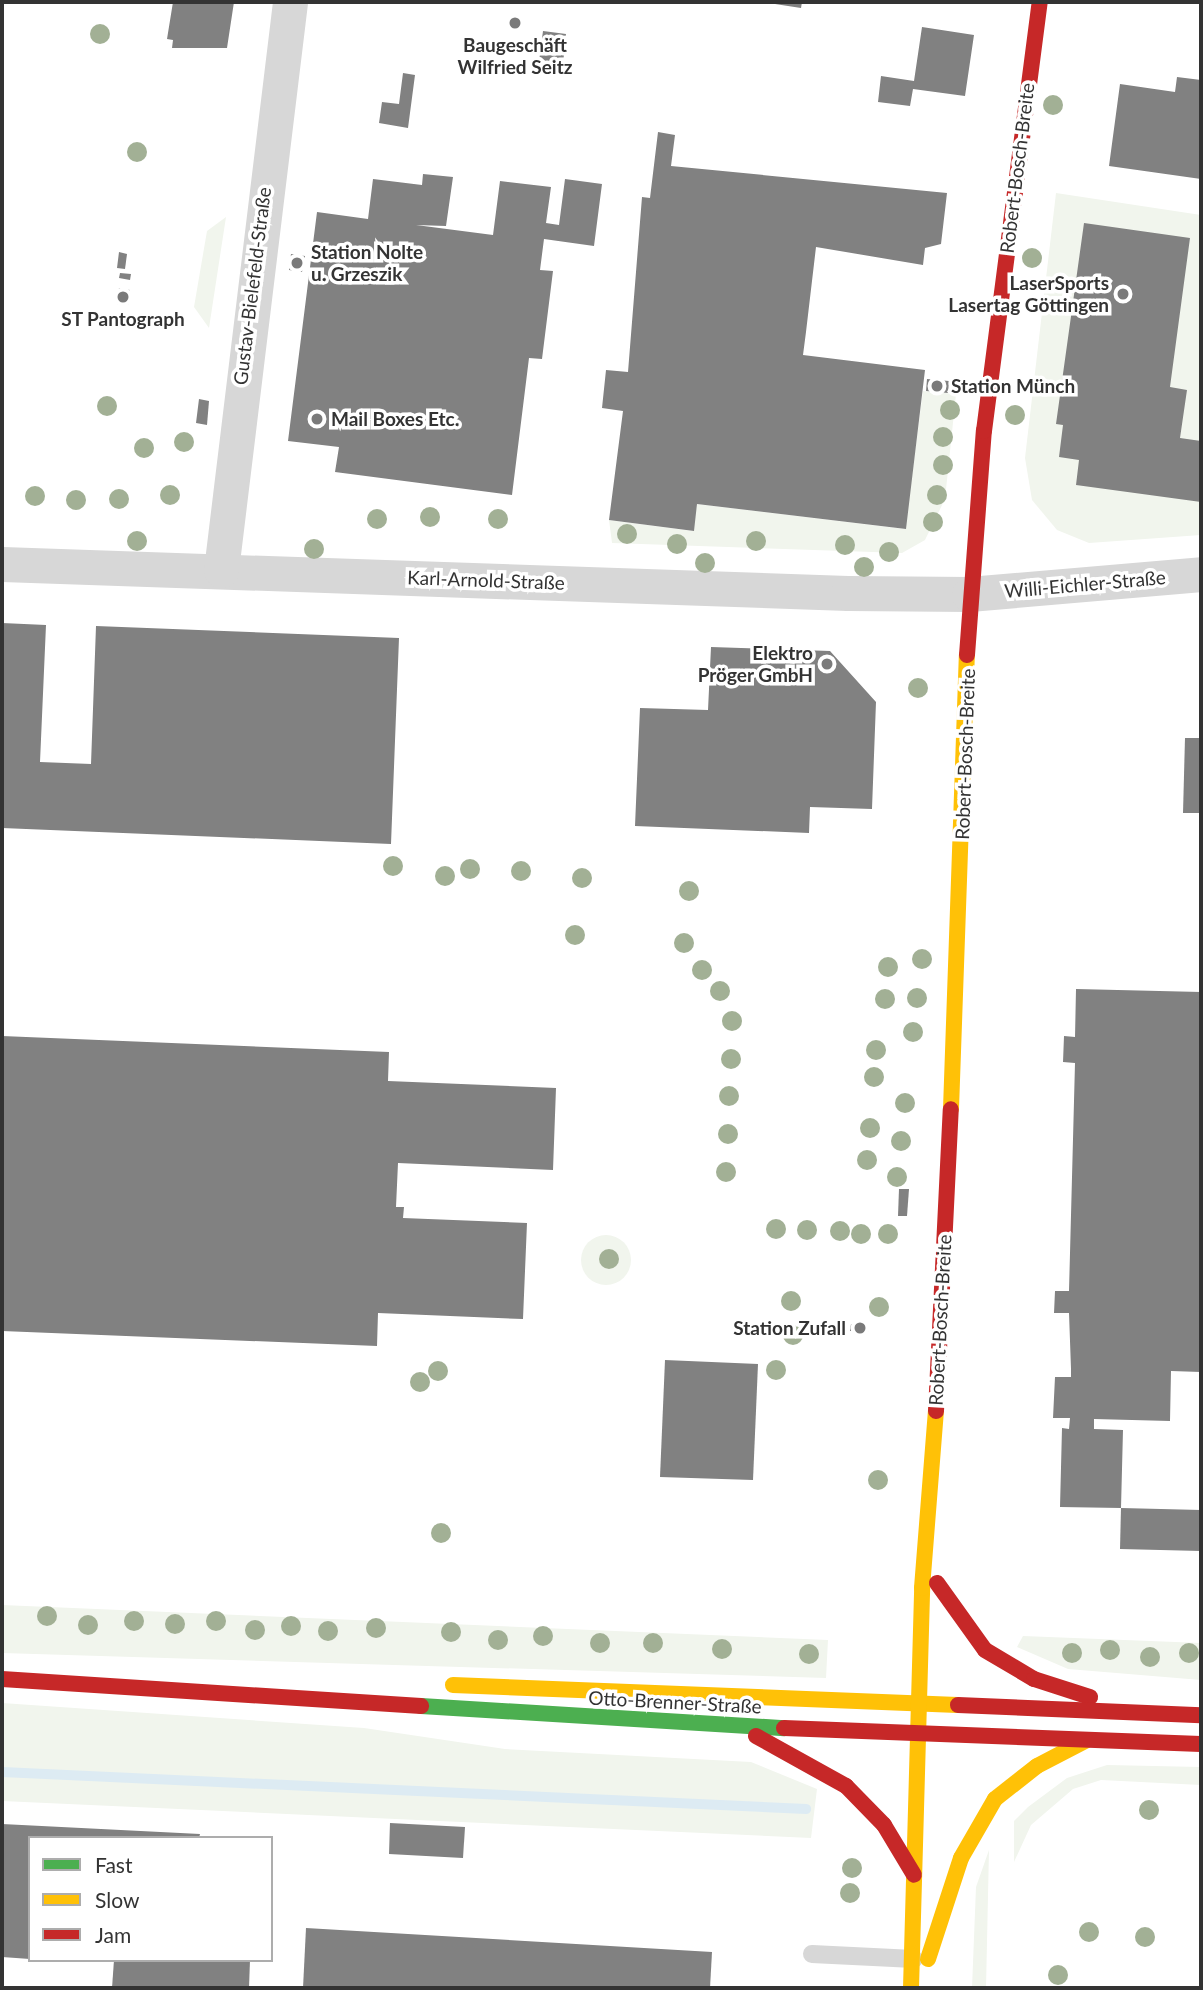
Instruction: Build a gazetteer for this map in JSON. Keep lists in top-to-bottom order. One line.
{"streets":{"main road":["Robert-Bosch-Breite","Otto-Brenner-Straße"],"street":["Gustav-Bielefeld-Straße","Karl-Arnold-Straße","Willi-Eichler-Straße"]},"crossings":[["Robert-Bosch-Breite","Karl-Arnold-Straße"],["Robert-Bosch-Breite","Willi-Eichler-Straße"],["Robert-Bosch-Breite","Otto-Brenner-Straße"],["Gustav-Bielefeld-Straße","Karl-Arnold-Straße"],["Karl-Arnold-Straße","Willi-Eichler-Straße"]],"places":["Baugeschäft Wilfried Seitz","Station Nolte u. Grzeszik","LaserSports Lasertag Göttingen","ST Pantograph","Station Münch","Mail Boxes Etc.","Elektro Pröger GmbH","Station Zufall"],"legend":["Fast","Slow","Jam"]}
